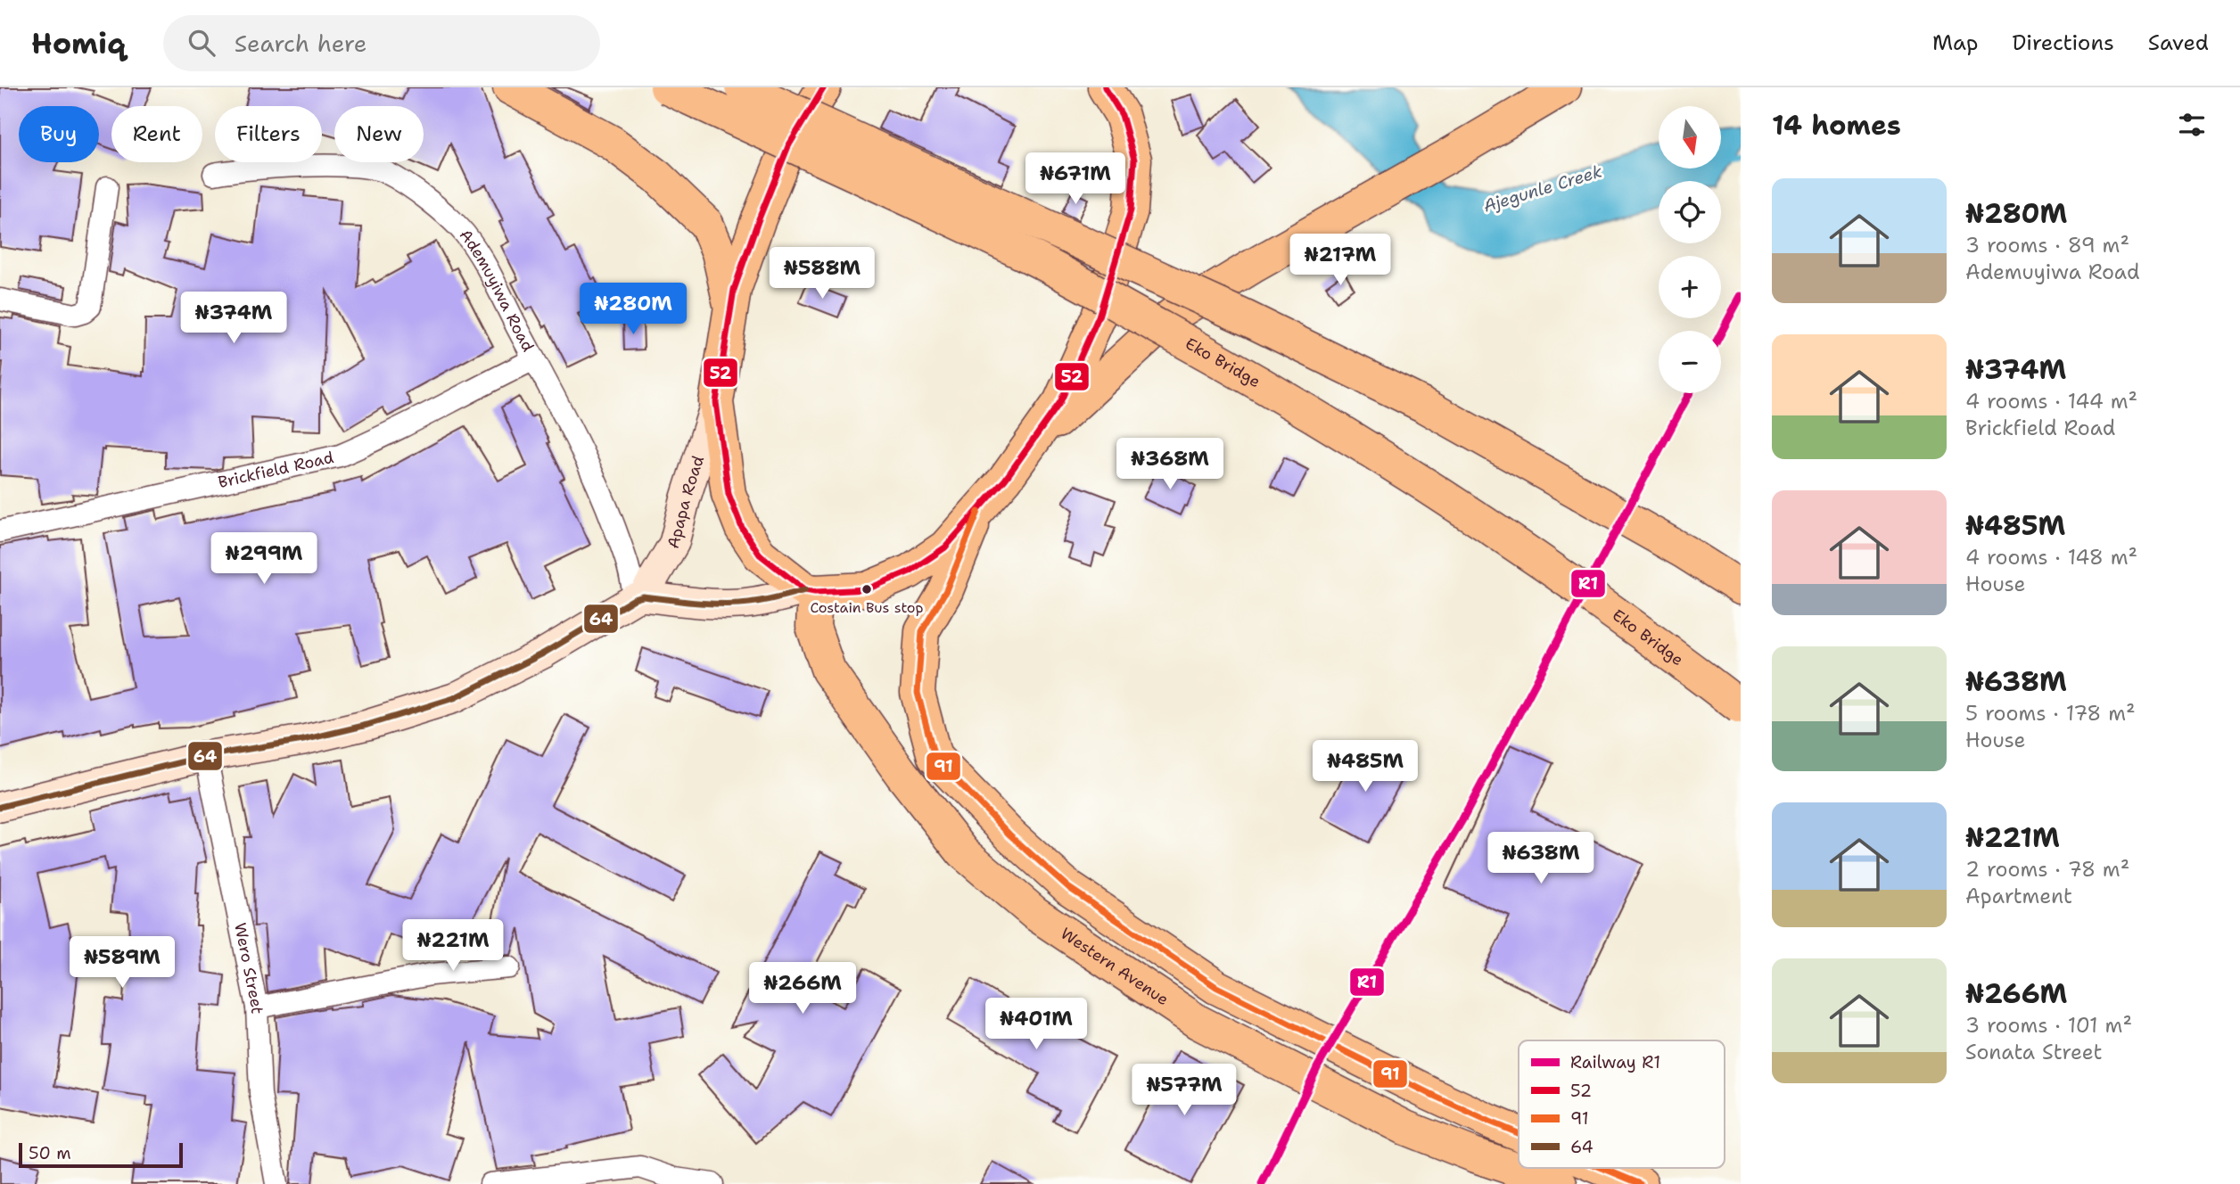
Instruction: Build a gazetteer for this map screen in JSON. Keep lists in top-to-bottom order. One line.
{"streets":{"main road":["Eko Bridge","Western Avenue"],"street":["Ademuyiwa Road","Brickfield Road","Apapa Road","Wero Street"]},"crossings":[["Ademuyiwa Road","Brickfield Road"],["Ademuyiwa Road","Apapa Road"],["Apapa Road","Wero Street"]],"water":["Ajegunle Creek"],"places":["Costain Bus stop"],"lines":["transit line 52","rail line R1","transit line 91","transit line 64"],"legend":["Railway R1","52","91","64"],"scale_bar":"50 m","north":"bottom","page":{"header":"Homiq","search":"Search here","nav":["Map","Directions","Saved"],"heading":"14 homes","map_buttons":["+","−"],"chip":["Buy","Rent","Filters","New"],"price":["₦671M","₦217M","₦588M","₦280M","₦374M","₦368M","₦299M","₦485M","₦638M","₦221M","₦589M","₦266M","₦401M","₦577M"],"list":[{"name":"₦280M","note":"3 rooms · 89 m² · Ademuyiwa Road"},{"name":"₦374M","note":"4 rooms · 144 m² · Brickfield Road"},{"name":"₦485M","note":"4 rooms · 148 m² · House"},{"name":"₦638M","note":"5 rooms · 178 m² · House"},{"name":"₦221M","note":"2 rooms · 78 m² · Apartment"},{"name":"₦266M","note":"3 rooms · 101 m² · Sonata Street"}],"scale":"50 m"}}
